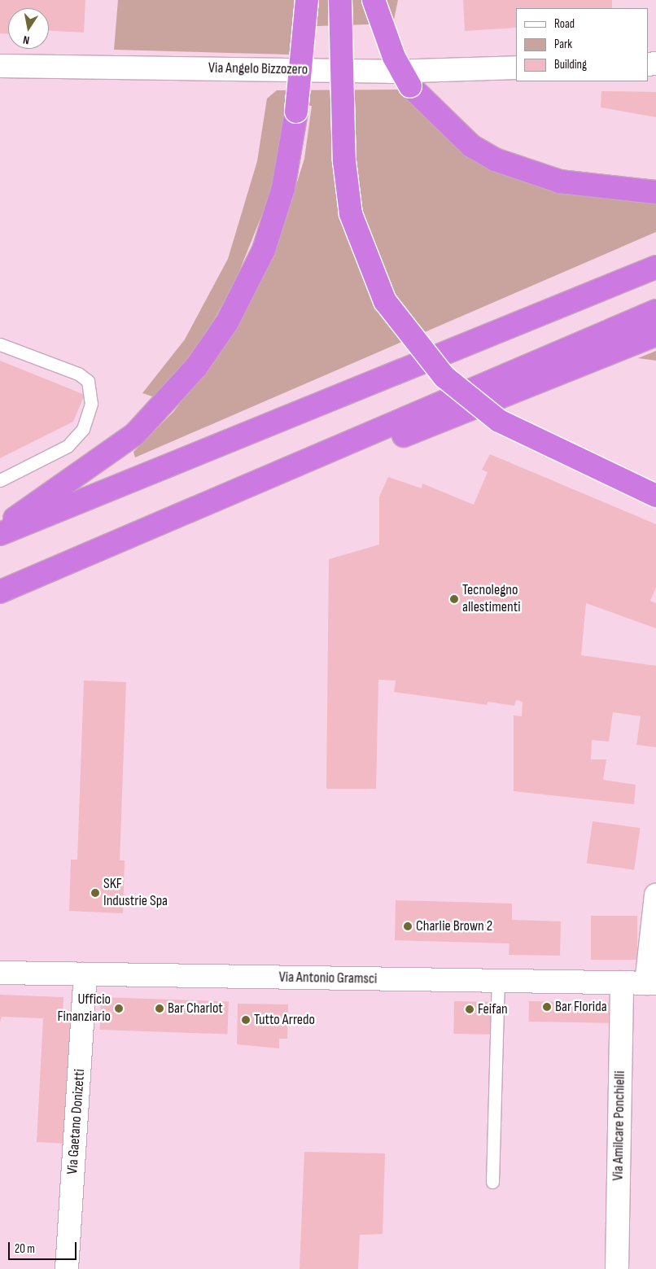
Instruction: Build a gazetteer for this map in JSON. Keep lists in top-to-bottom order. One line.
{"streets":{"street":["Via Angelo Bizzozero","Via Antonio Gramsci","Via Gaetano Donizetti","Via Amilcare Ponchielli"]},"crossings":[["Via Antonio Gramsci","Via Gaetano Donizetti"],["Via Antonio Gramsci","Via Amilcare Ponchielli"]],"places":["Tecnolegno allestimenti","SKF Industrie Spa","Charlie Brown 2","Bar Florida","Ufficio Finanziario","Bar Charlot","Feifan","Tutto Arredo"],"legend":["Road","Park","Building"],"scale_bar":"20 m","north":"bottom"}
